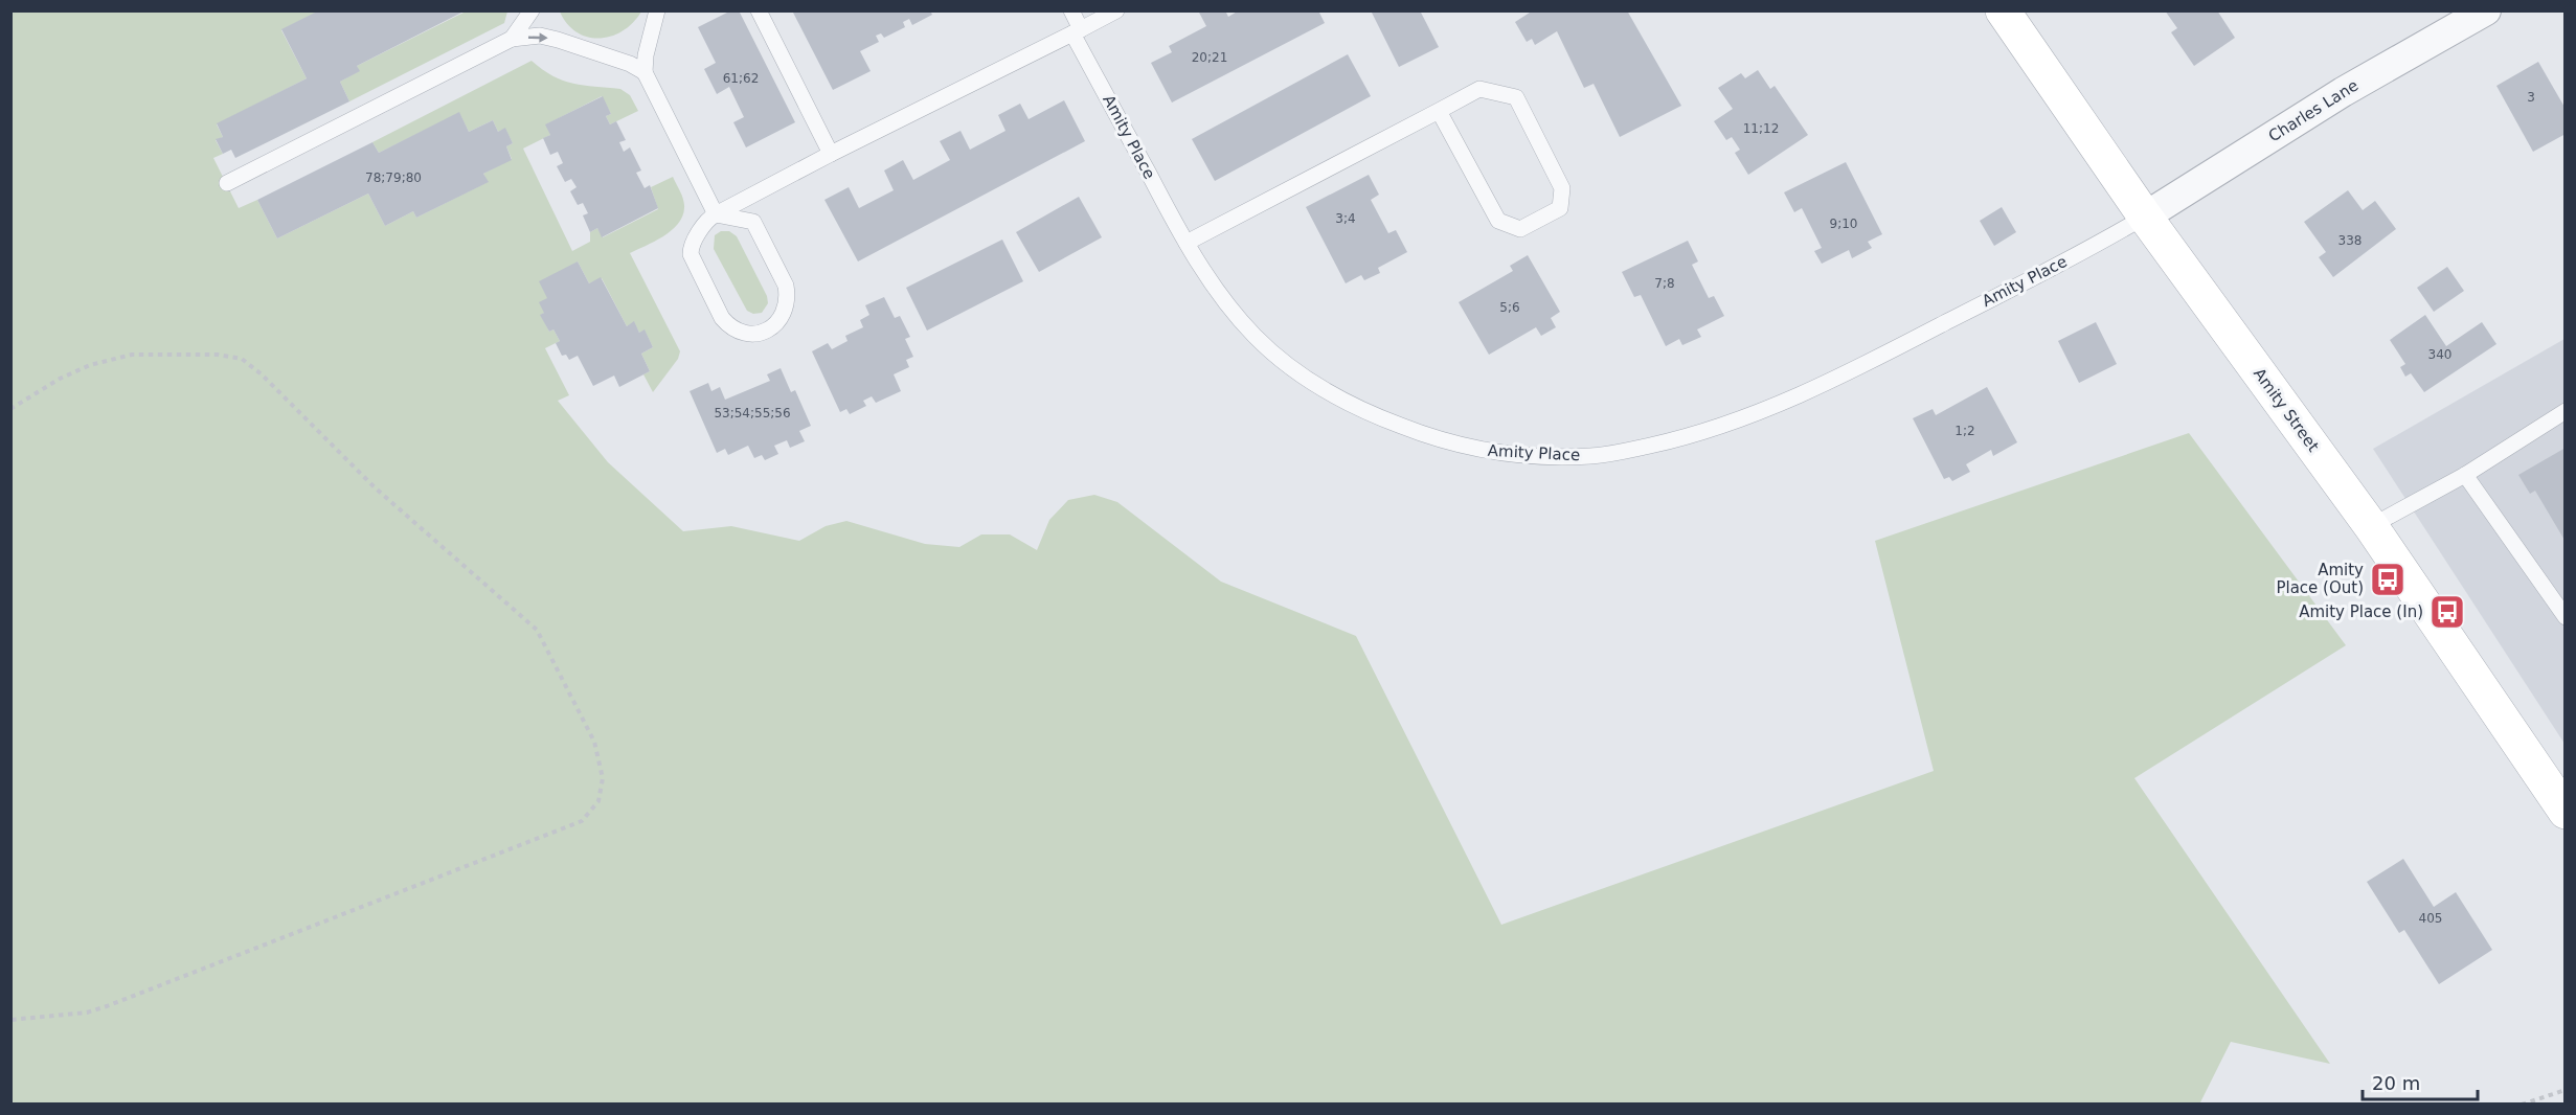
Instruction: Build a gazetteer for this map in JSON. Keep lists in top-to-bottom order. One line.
{"streets":{"main road":["Amity Street"],"street":["Charles Lane"],"lane":["Amity Place"]},"crossings":[["Charles Lane","Amity Place"],["Charles Lane","Amity Street"],["Amity Place","Amity Street"]],"places":{"bus stop":["Amity Place (Out)","Amity Place (In)"]},"house_numbers":["20;21","61;62","3","11;12","78;79;80","3;4","9;10","338","7;8","5;6","340","53;54;55;56","1;2","405"],"scale_bar":"20 m"}
